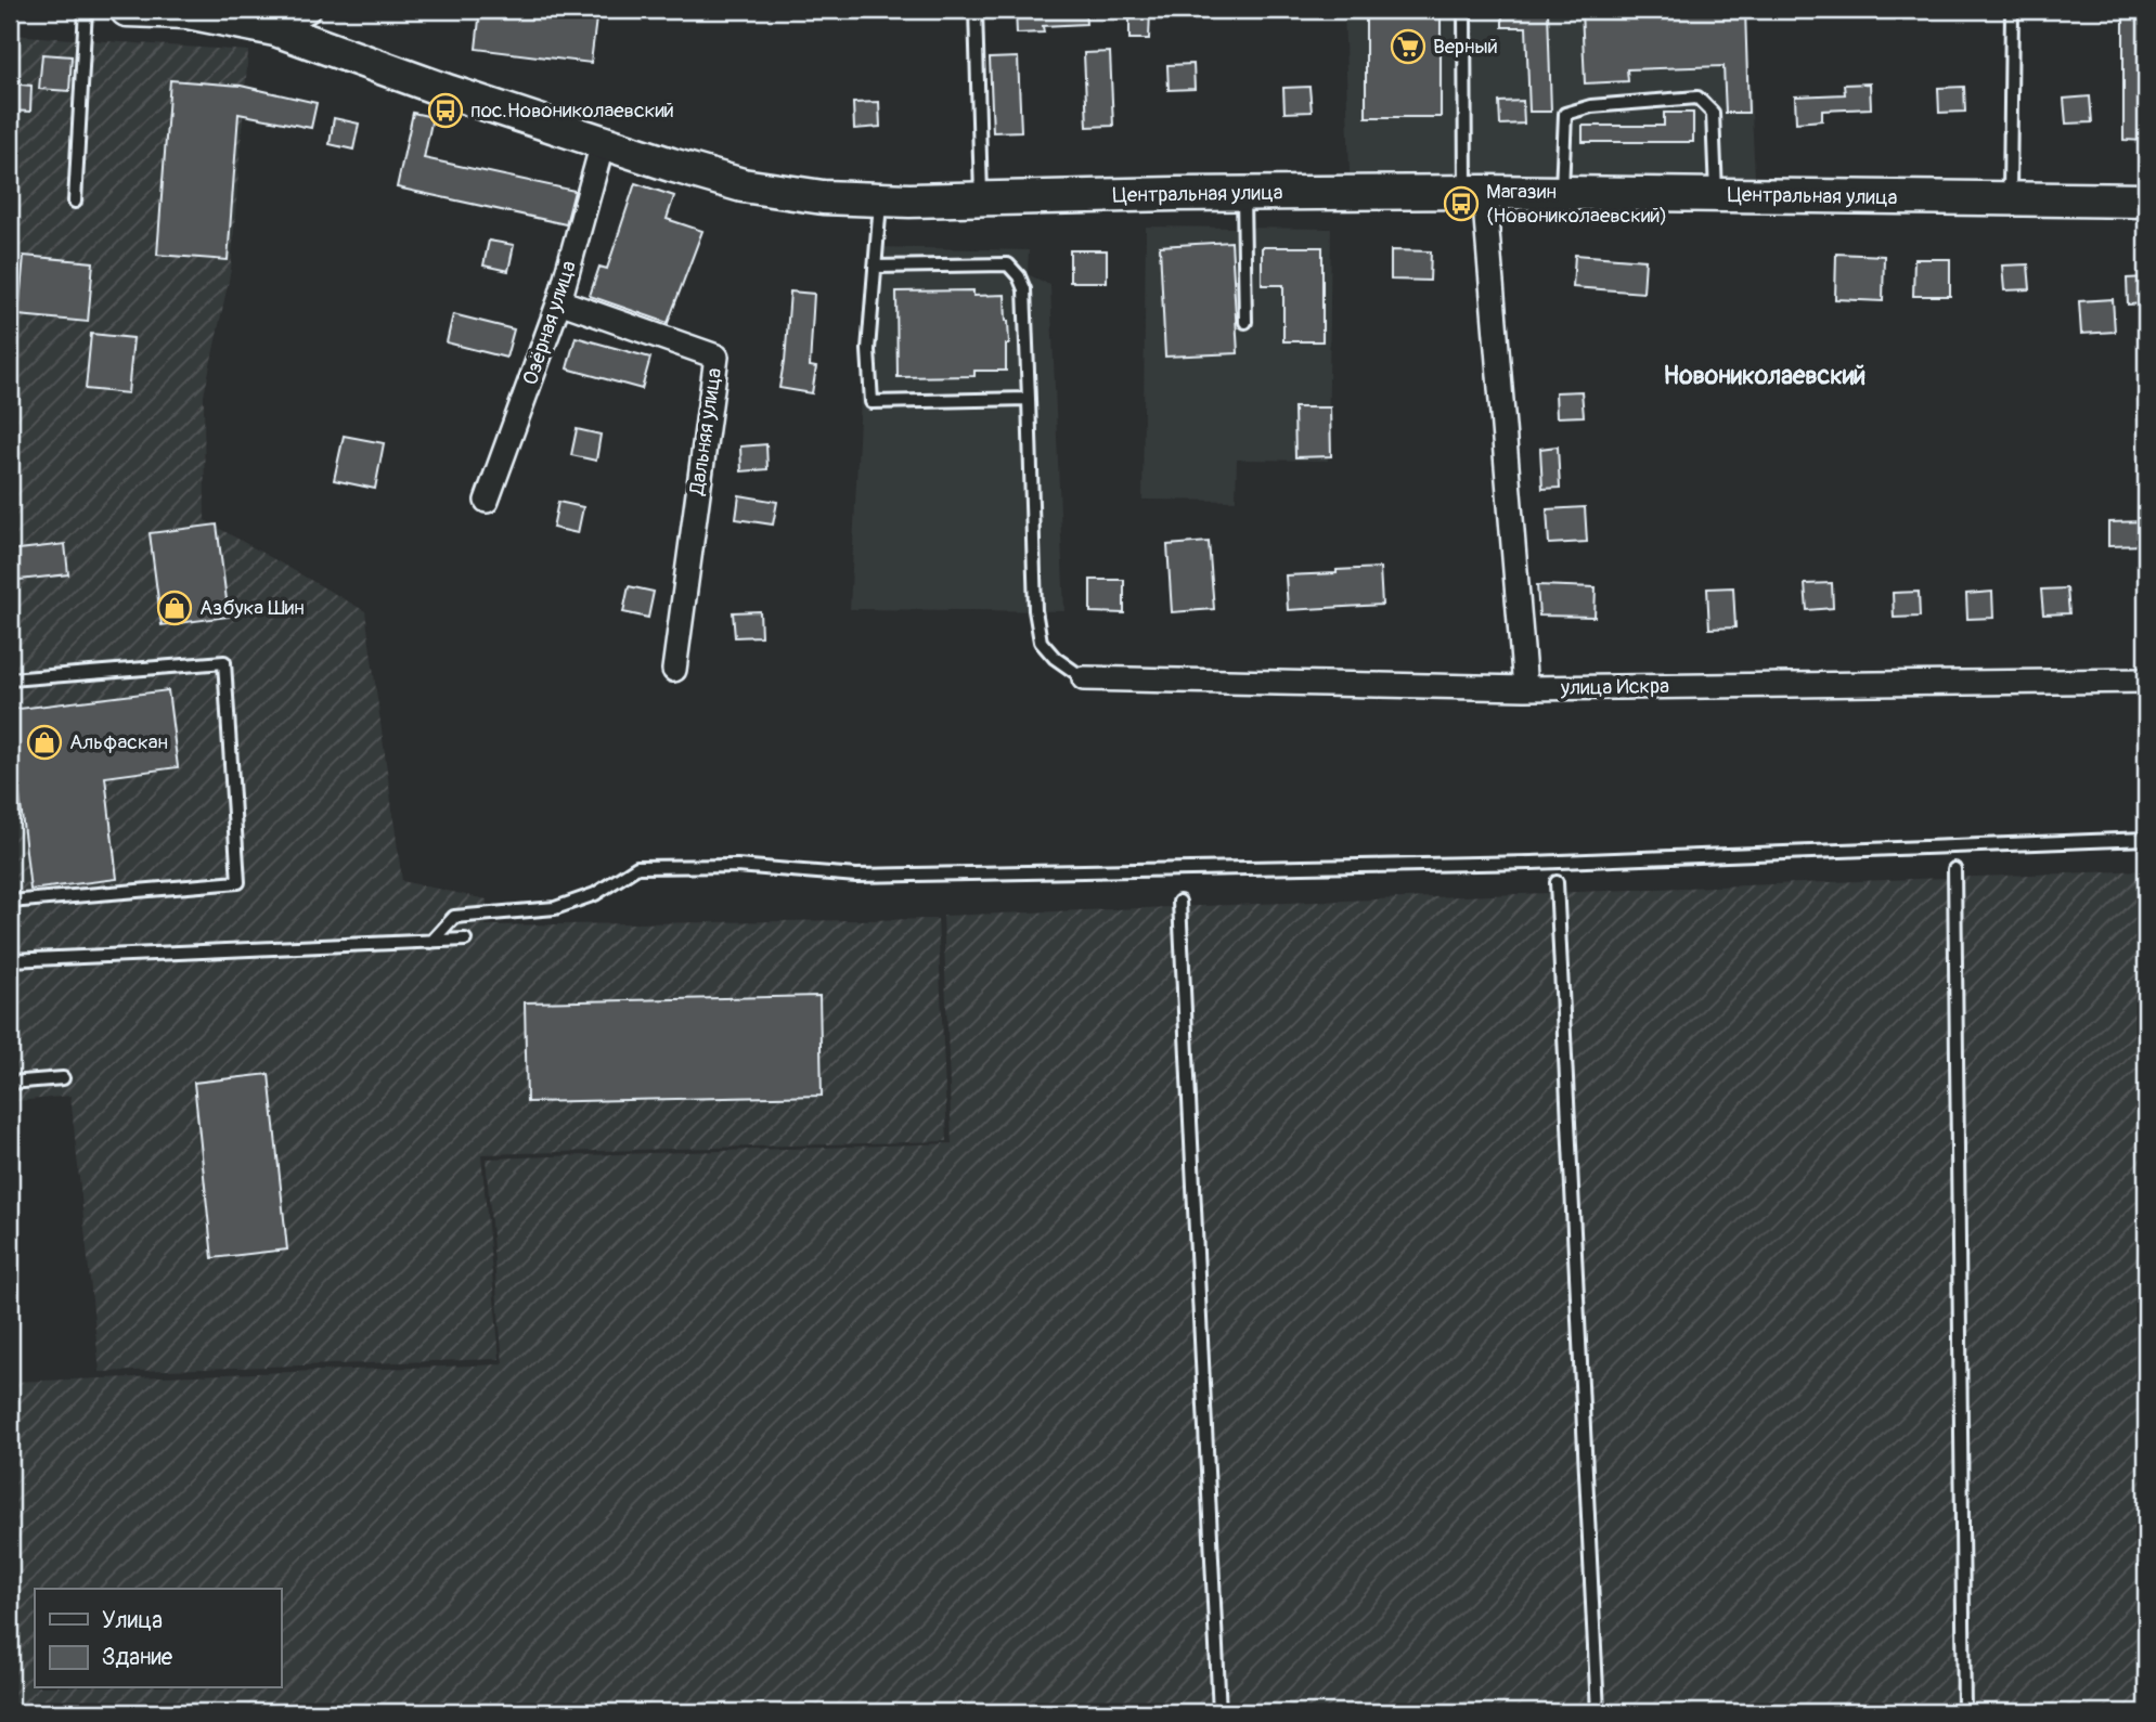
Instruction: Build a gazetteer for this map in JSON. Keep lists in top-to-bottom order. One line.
{"streets":{"main road":["Центральная улица"],"street":["Озёрная улица","Дальняя улица","улица Искра"]},"crossings":[["Центральная улица","Озёрная улица"],["Озёрная улица","Дальняя улица"]],"districts":["Новониколаевский"],"places":{"supermarket":["Верный"],"bus stop":["пос.Новониколаевский","Магазин (Новониколаевский)"],"shop":["Азбука Шин","Альфаскан"]},"legend":["Улица","Здание"]}
